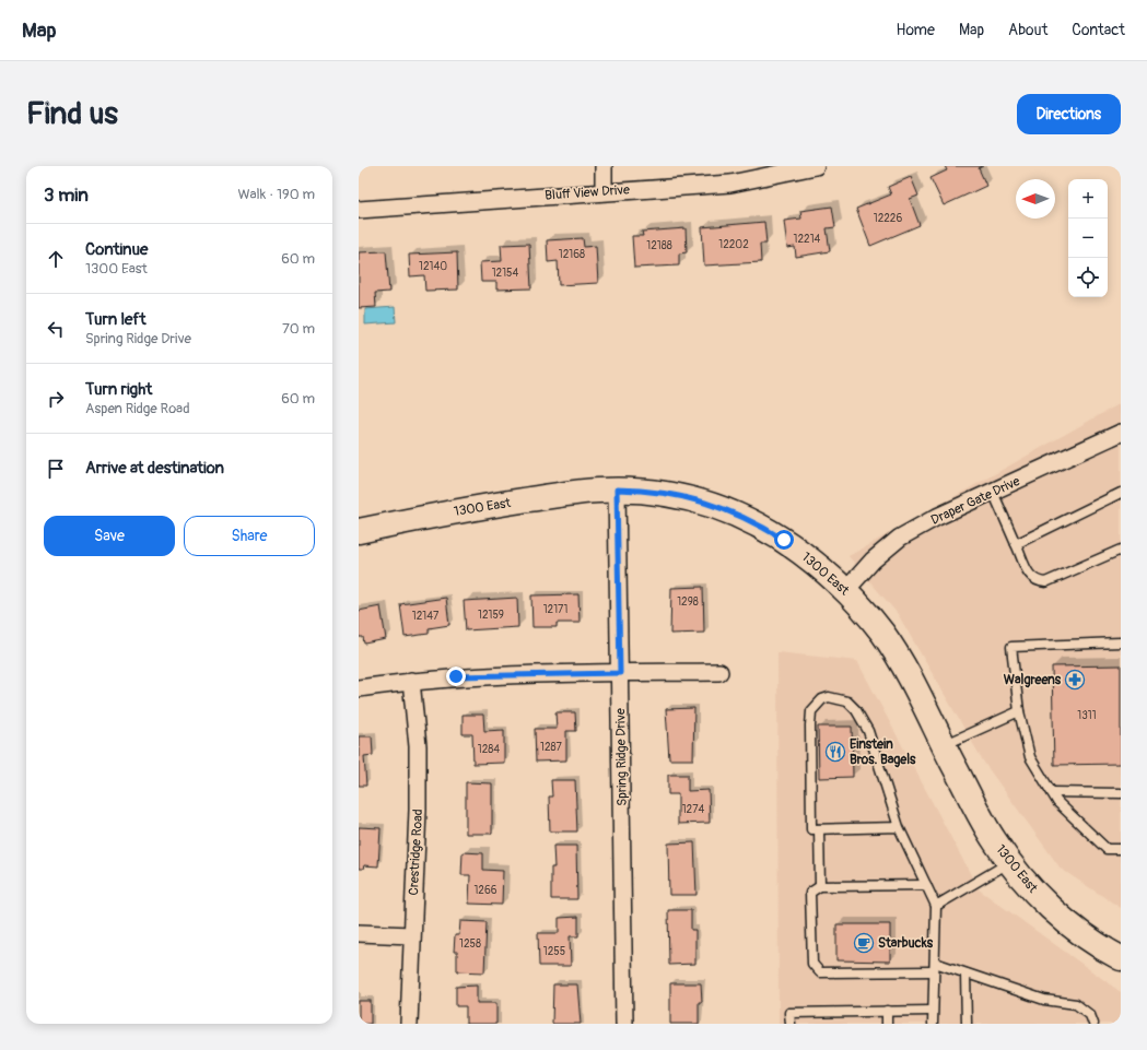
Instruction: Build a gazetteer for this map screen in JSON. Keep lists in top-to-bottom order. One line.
{"streets":{"main road":["1300 East"],"street":["Bluff View Drive","Draper Gate Drive","Spring Ridge Drive","Crestridge Road"]},"crossings":[["Draper Gate Drive","1300 East"],["1300 East","Spring Ridge Drive"]],"places":{"pharmacy":["Walgreens"],"restaurant":["Einstein Bros. Bagels"],"cafe":["Starbucks"]},"house_numbers":["12226","12214","12202","12188","12168","12140","12154","1298","12171","12159","12147","1311","1287","1284","1274","1266","1258","1255"],"north":"left","page":{"header":"Map","nav":["Home","Map","About","Contact"],"buttons":["Directions",["Save","Share"]],"title":"Find us","heading":["3 min","Walk · 190 m"],"map_buttons":["+","−"],"list":[["Continue","1300 East","60 m"],["Turn left","Spring Ridge Drive","70 m"],["Turn right","Aspen Ridge Road","60 m"],"Arrive at destination"]}}
